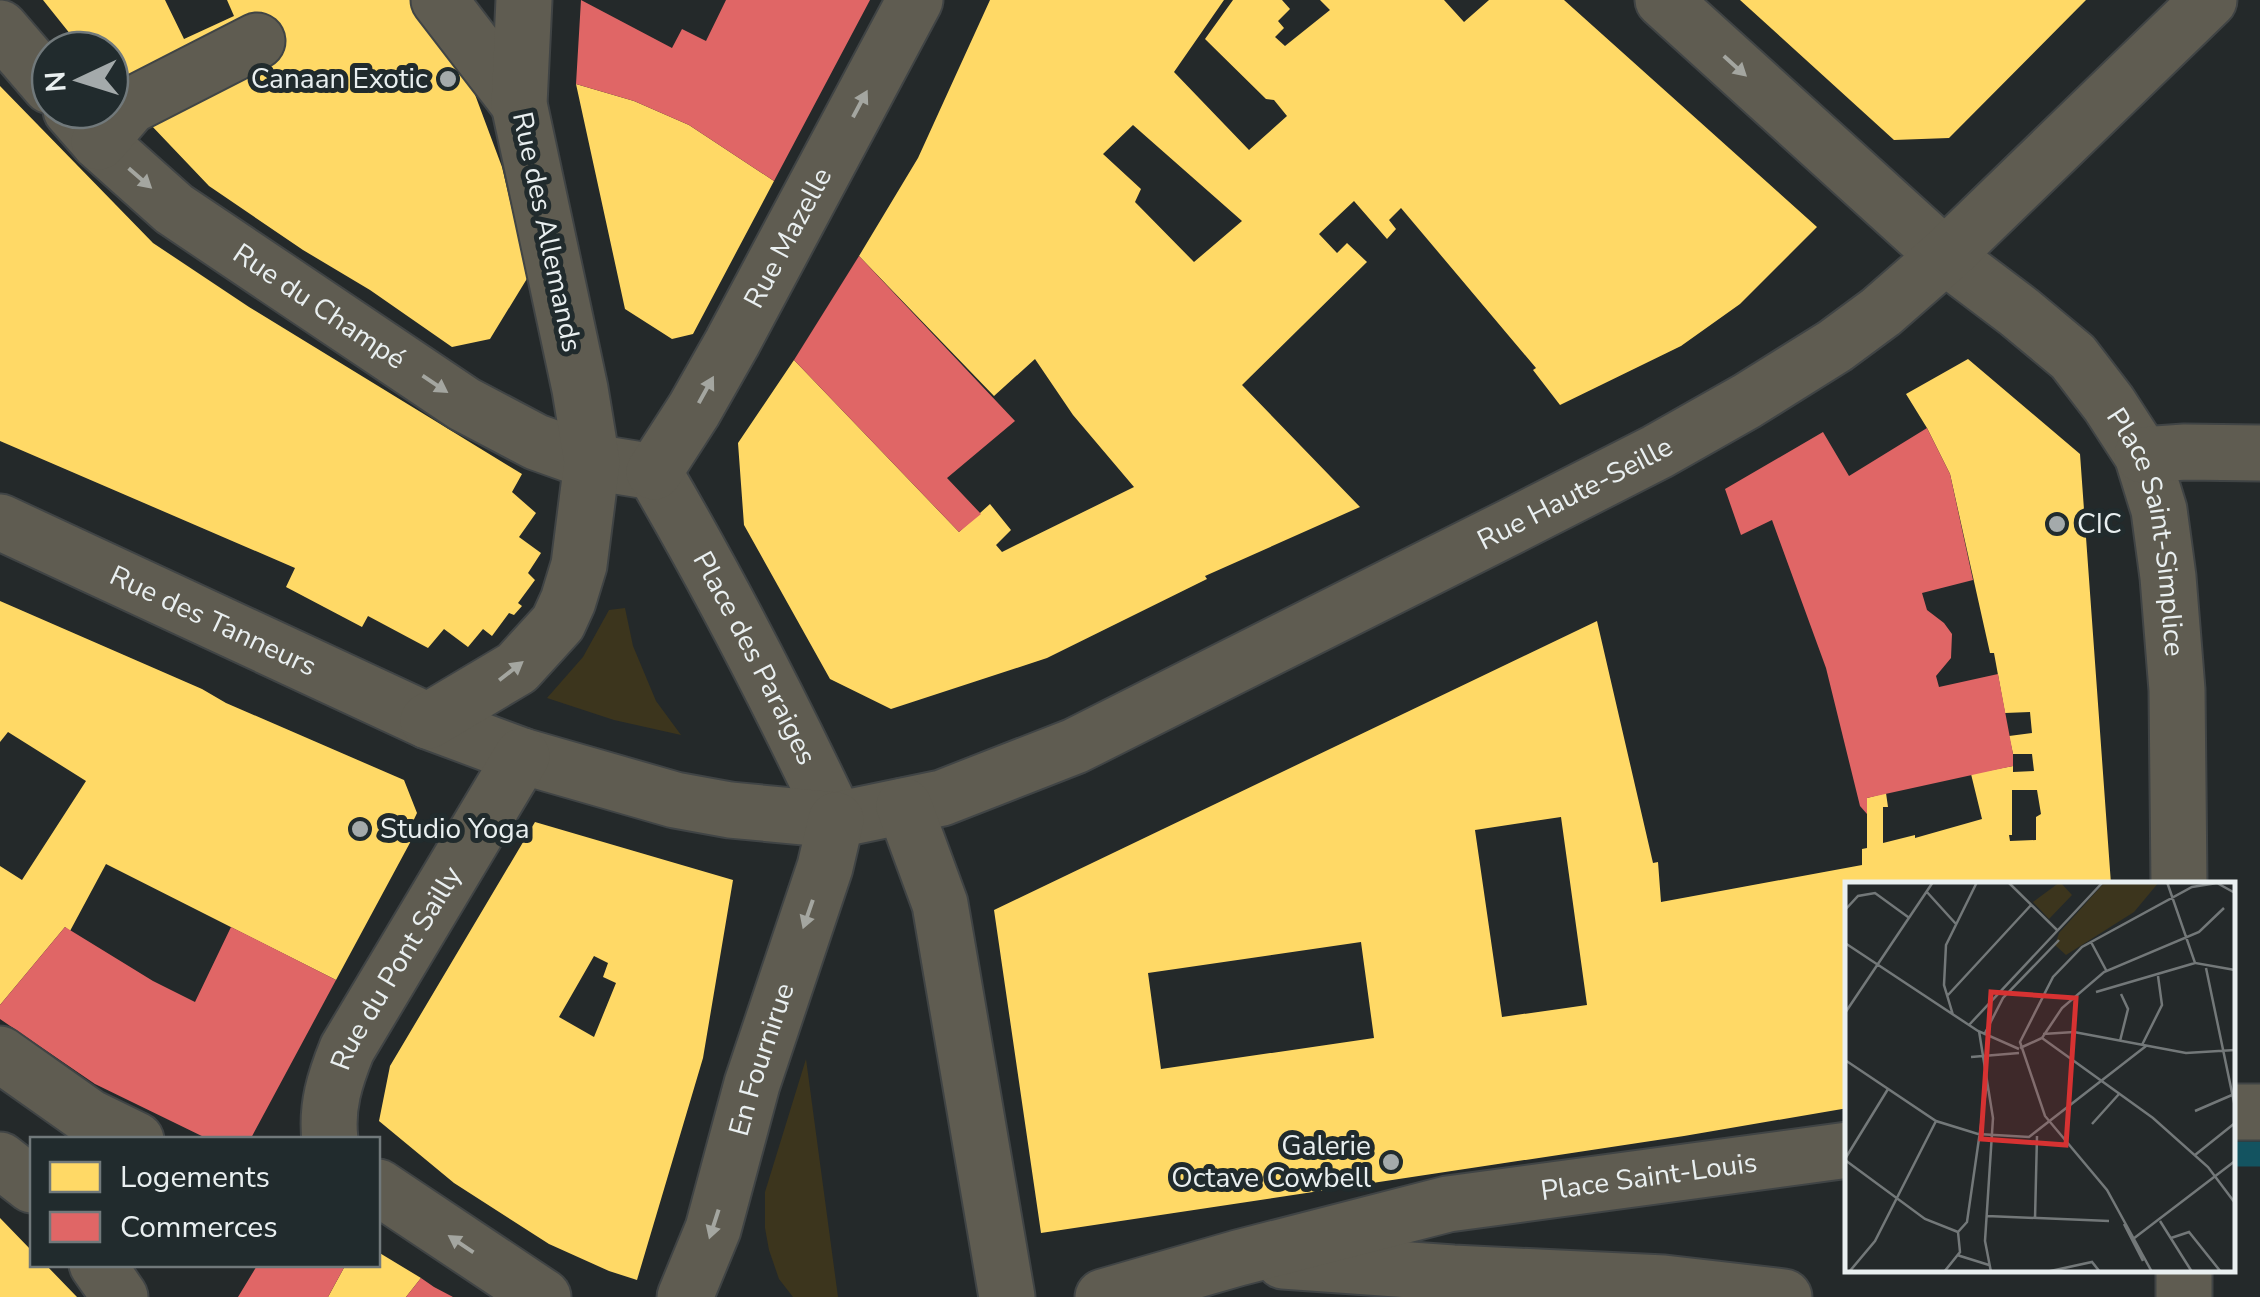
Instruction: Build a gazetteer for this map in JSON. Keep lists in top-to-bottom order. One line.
{"streets":{"street":["Rue des Allemands","Rue Mazelle","Rue du Champé","Rue Haute-Seille","Place Saint-Simplice","Rue des Tanneurs","Place des Paraiges","Rue du Pont Sailly","En Fournirue","Place Saint-Louis"]},"crossings":[["Rue des Allemands","Rue du Champé"],["Rue Mazelle","Place des Paraiges"],["Rue Haute-Seille","Place Saint-Simplice"],["Rue Haute-Seille","Place des Paraiges"],["Rue Haute-Seille","En Fournirue"],["Place des Paraiges","En Fournirue"]],"one_way":["Rue Mazelle","En Fournirue"],"places":["Canaan Exotic","CIC","Studio Yoga","Galerie Octave Cowbell"],"legend":["Logements","Commerces"],"north":"left"}
